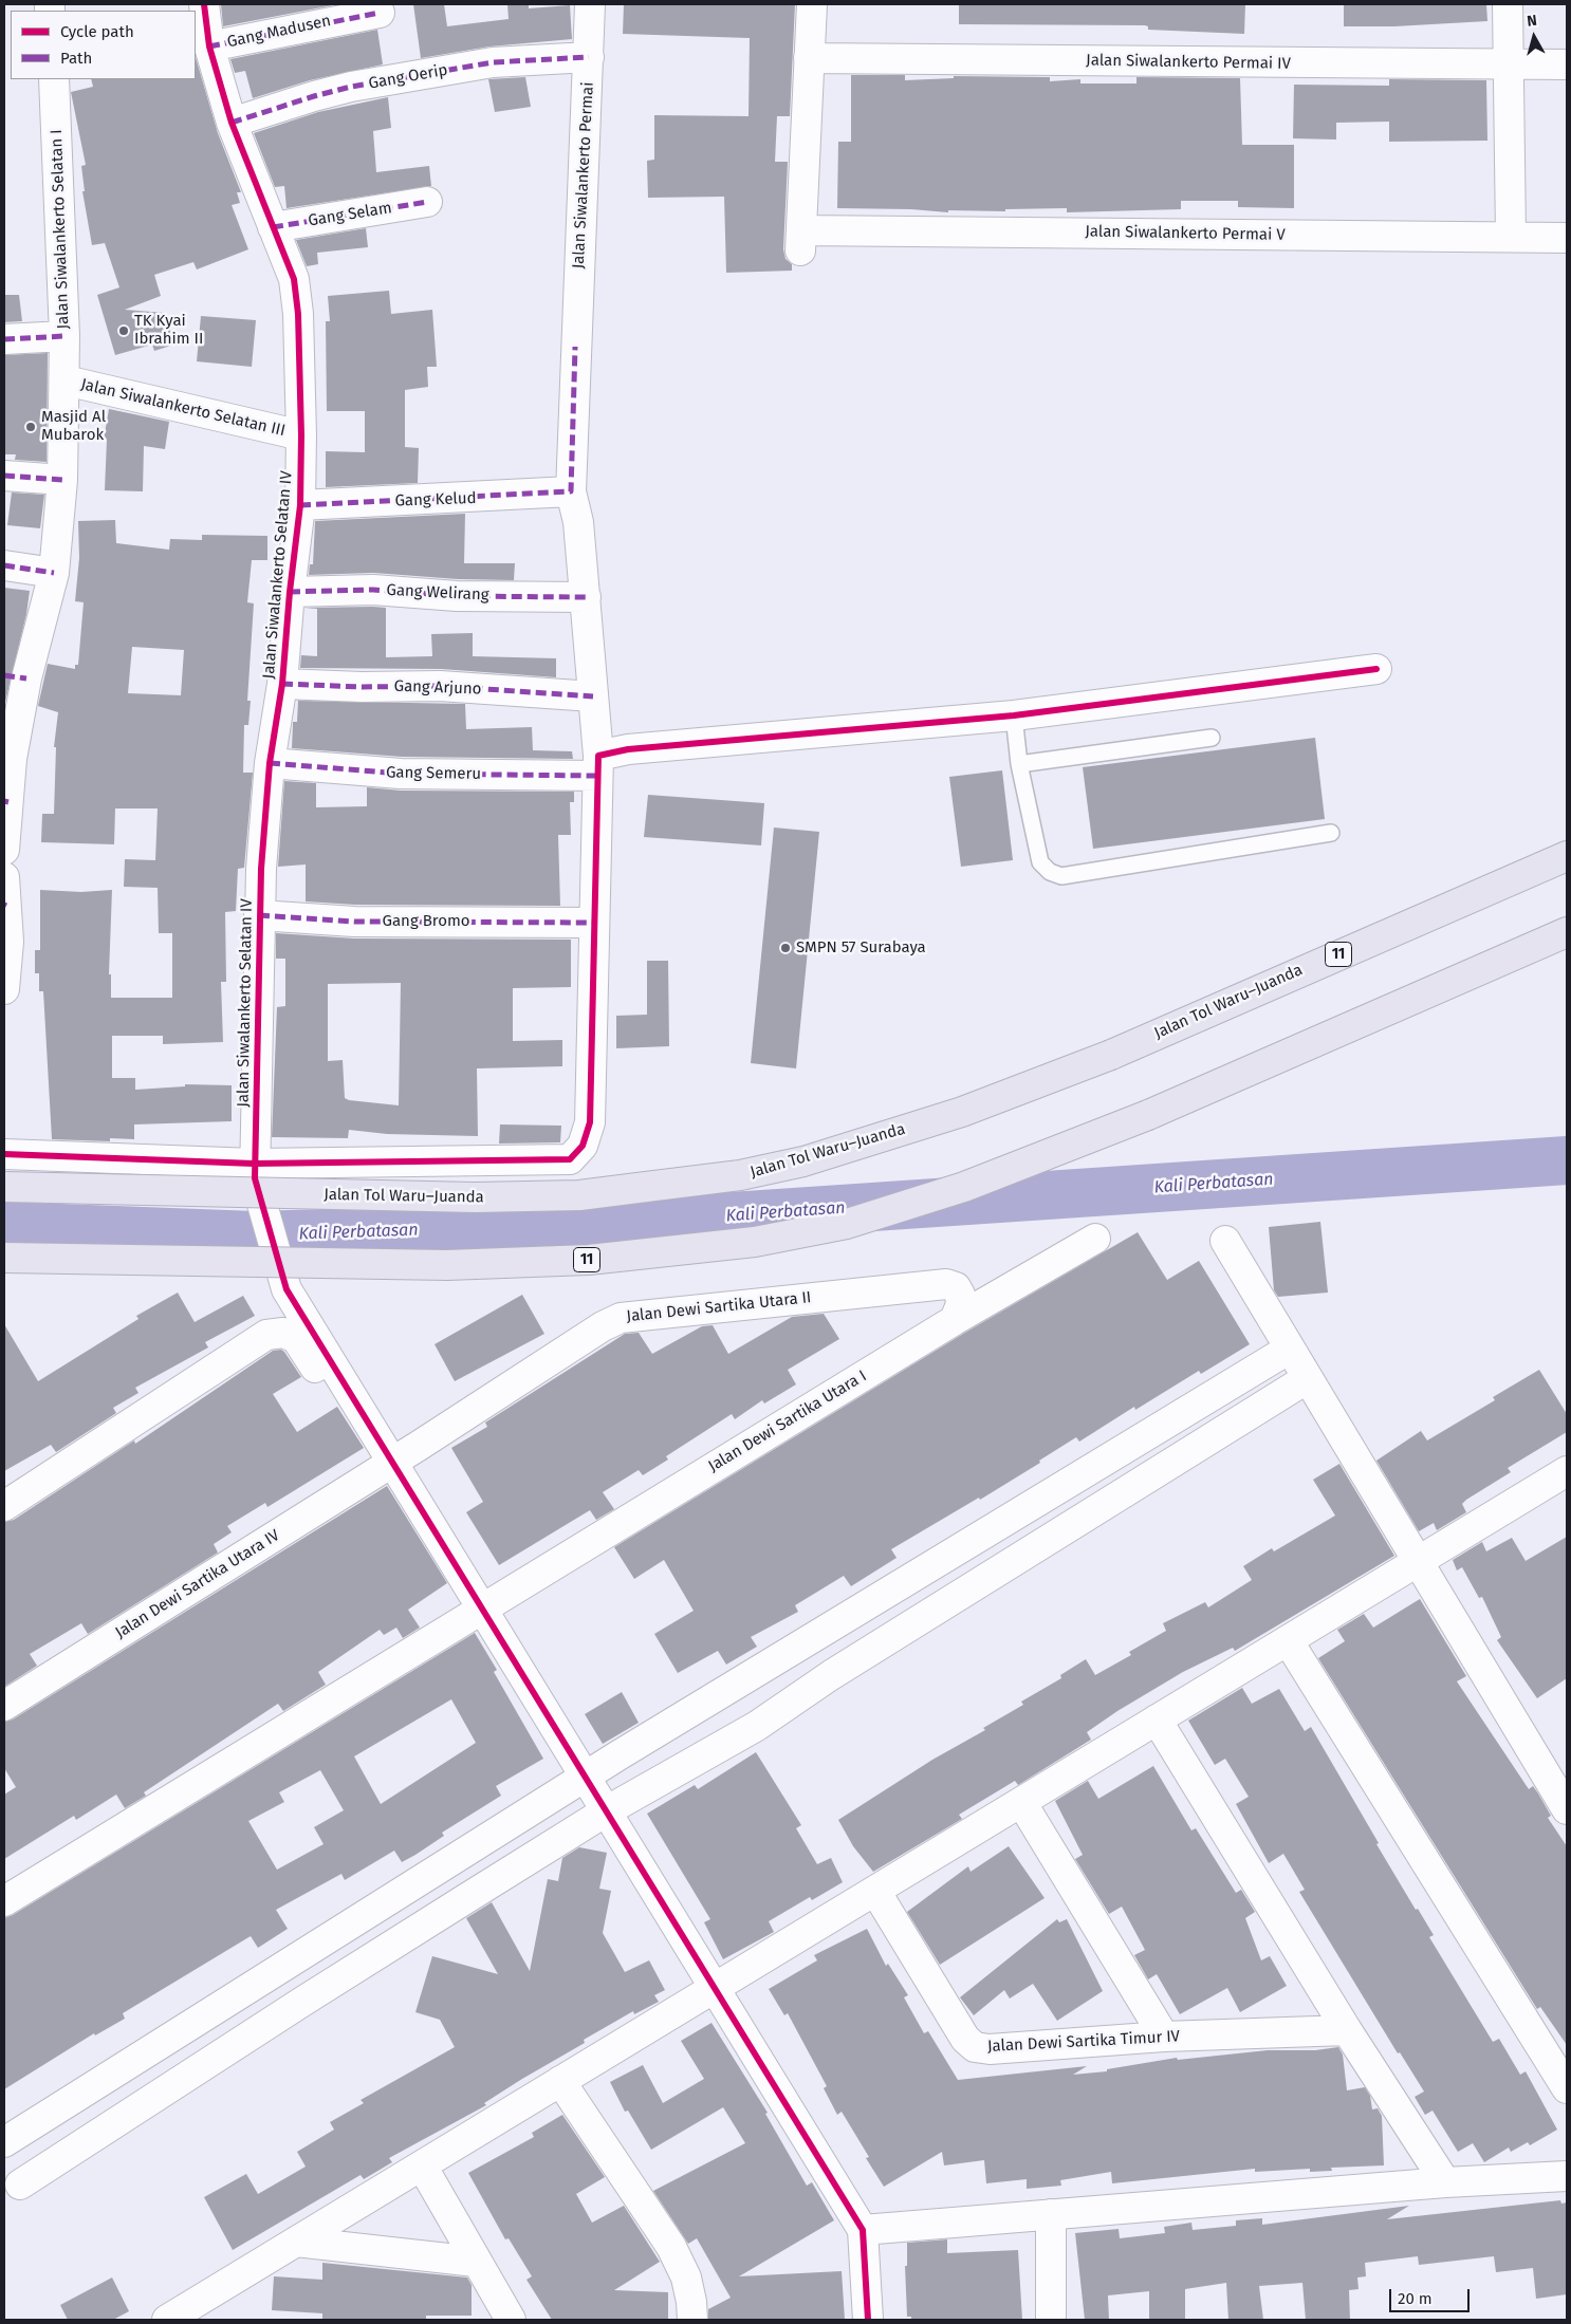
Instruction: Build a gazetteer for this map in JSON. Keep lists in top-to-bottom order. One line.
{"streets":{"highway":["11","Jalan Tol Waru–Juanda"],"street":["Gang Madusen","Jalan Siwalankerto Permai IV","Gang Oerip","Jalan Siwalankerto Permai","Gang Selam","Jalan Siwalankerto Selatan I","Jalan Siwalankerto Permai V","Jalan Siwalankerto Selatan III","Gang Kelud","Jalan Siwalankerto Selatan IV","Gang Welirang","Gang Arjuno","Gang Semeru","Gang Bromo","Jalan Dewi Sartika Utara II","Jalan Dewi Sartika Utara I","Jalan Dewi Sartika Utara IV","Jalan Dewi Sartika Timur IV"]},"crossings":[["Gang Madusen","Jalan Siwalankerto Selatan IV"],["Jalan Siwalankerto Permai IV","Jalan Siwalankerto Permai V"],["Gang Oerip","Jalan Siwalankerto Permai"],["Gang Oerip","Jalan Siwalankerto Selatan IV"],["Jalan Siwalankerto Permai","Gang Kelud"],["Jalan Siwalankerto Permai","Jalan Siwalankerto Selatan IV"],["Jalan Siwalankerto Permai","Gang Welirang"],["Jalan Siwalankerto Permai","Gang Arjuno"],["Jalan Siwalankerto Permai","Gang Semeru"],["Jalan Siwalankerto Permai","Gang Bromo"],["Gang Selam","Jalan Siwalankerto Selatan IV"],["Jalan Siwalankerto Selatan I","Jalan Siwalankerto Selatan III"],["Jalan Siwalankerto Selatan III","Jalan Siwalankerto Selatan IV"],["Gang Kelud","Jalan Siwalankerto Selatan IV"],["Jalan Siwalankerto Selatan IV","Gang Welirang"],["Jalan Siwalankerto Selatan IV","Gang Arjuno"],["Jalan Siwalankerto Selatan IV","Gang Semeru"],["Jalan Siwalankerto Selatan IV","Gang Bromo"],["Jalan Siwalankerto Selatan IV","Jalan Dewi Sartika Utara II"],["Jalan Siwalankerto Selatan IV","Jalan Dewi Sartika Utara I"],["Jalan Siwalankerto Selatan IV","Jalan Dewi Sartika Utara IV"],["Jalan Dewi Sartika Utara II","Jalan Dewi Sartika Utara I"],["Jalan Dewi Sartika Utara II","Jalan Dewi Sartika Utara IV"]],"water":["Kali Perbatasan"],"places":["TK Kyai Ibrahim II","Masjid Al Mubarok","SMPN 57 Surabaya"],"legend":["Cycle path","Path"],"scale_bar":"20 m","north":"top"}
